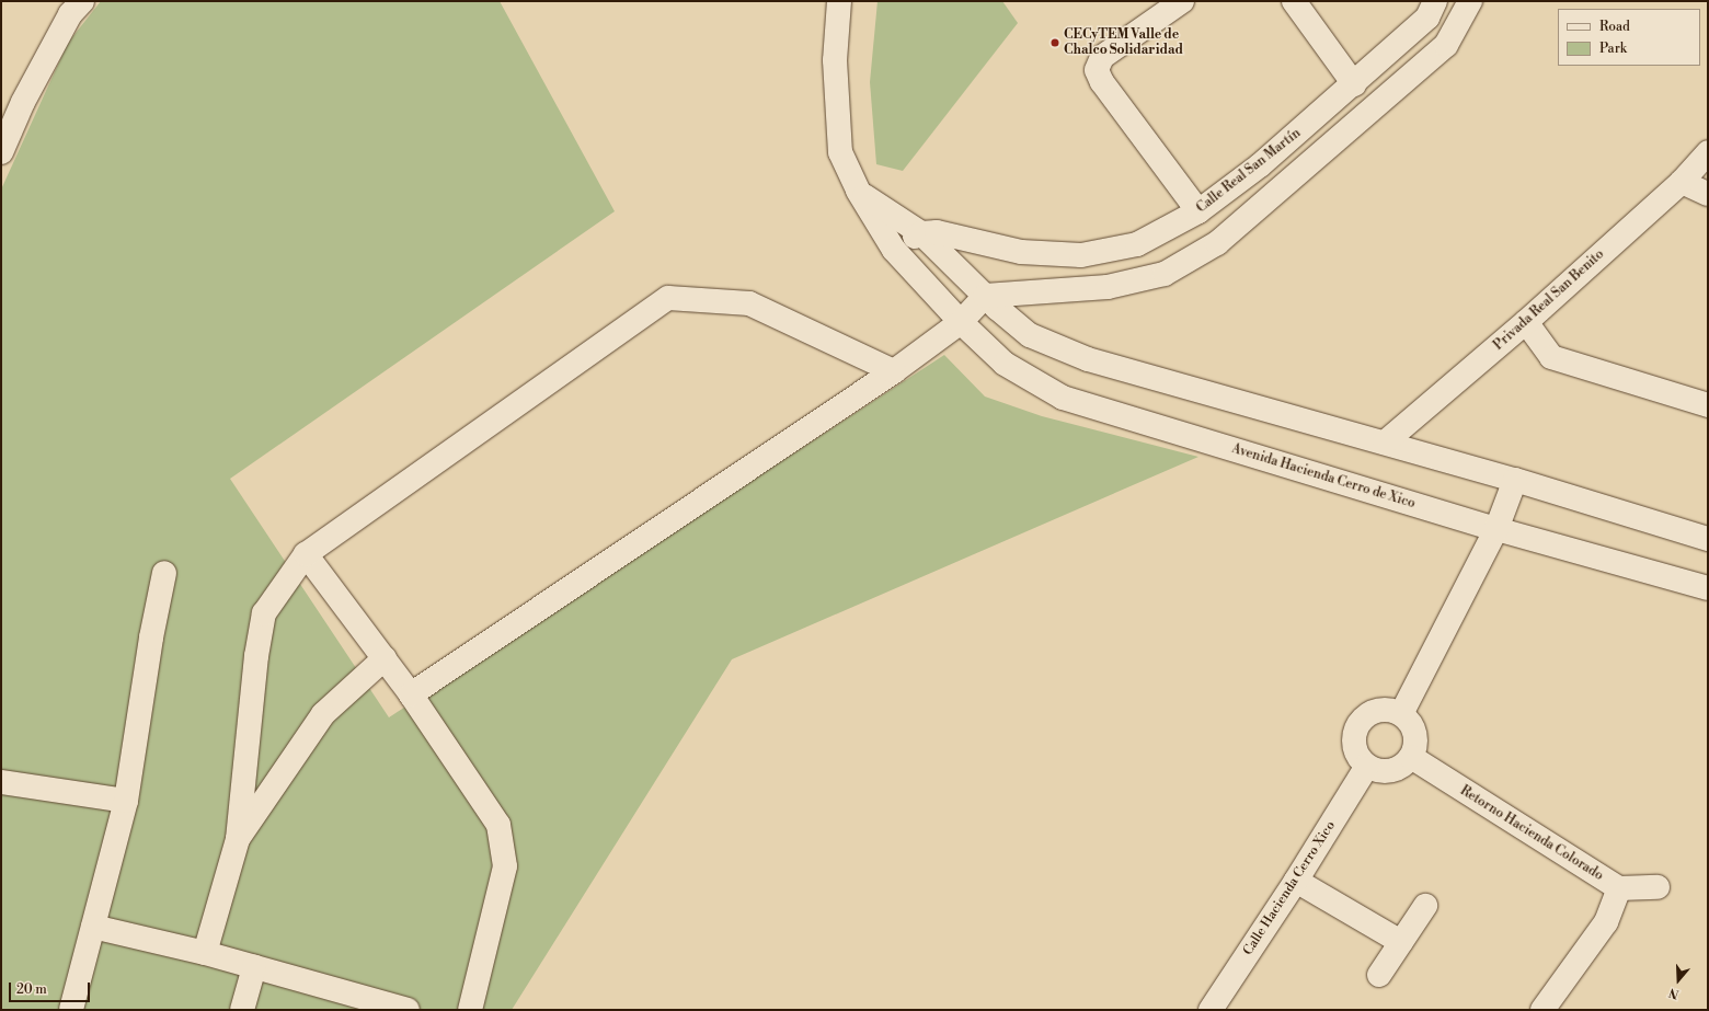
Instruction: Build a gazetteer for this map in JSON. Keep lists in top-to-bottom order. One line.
{"streets":{"street":["Calle Real San Martín","Privada Real San Benito","Avenida Hacienda Cerro de Xico","Retorno Hacienda Colorado","Calle Hacienda Cerro Xico"]},"crossings":[["Retorno Hacienda Colorado","Calle Hacienda Cerro Xico"]],"places":["CECyTEM Valle de Chalco Solidaridad"],"legend":["Road","Park"],"scale_bar":"20 m","north":"bottom"}
